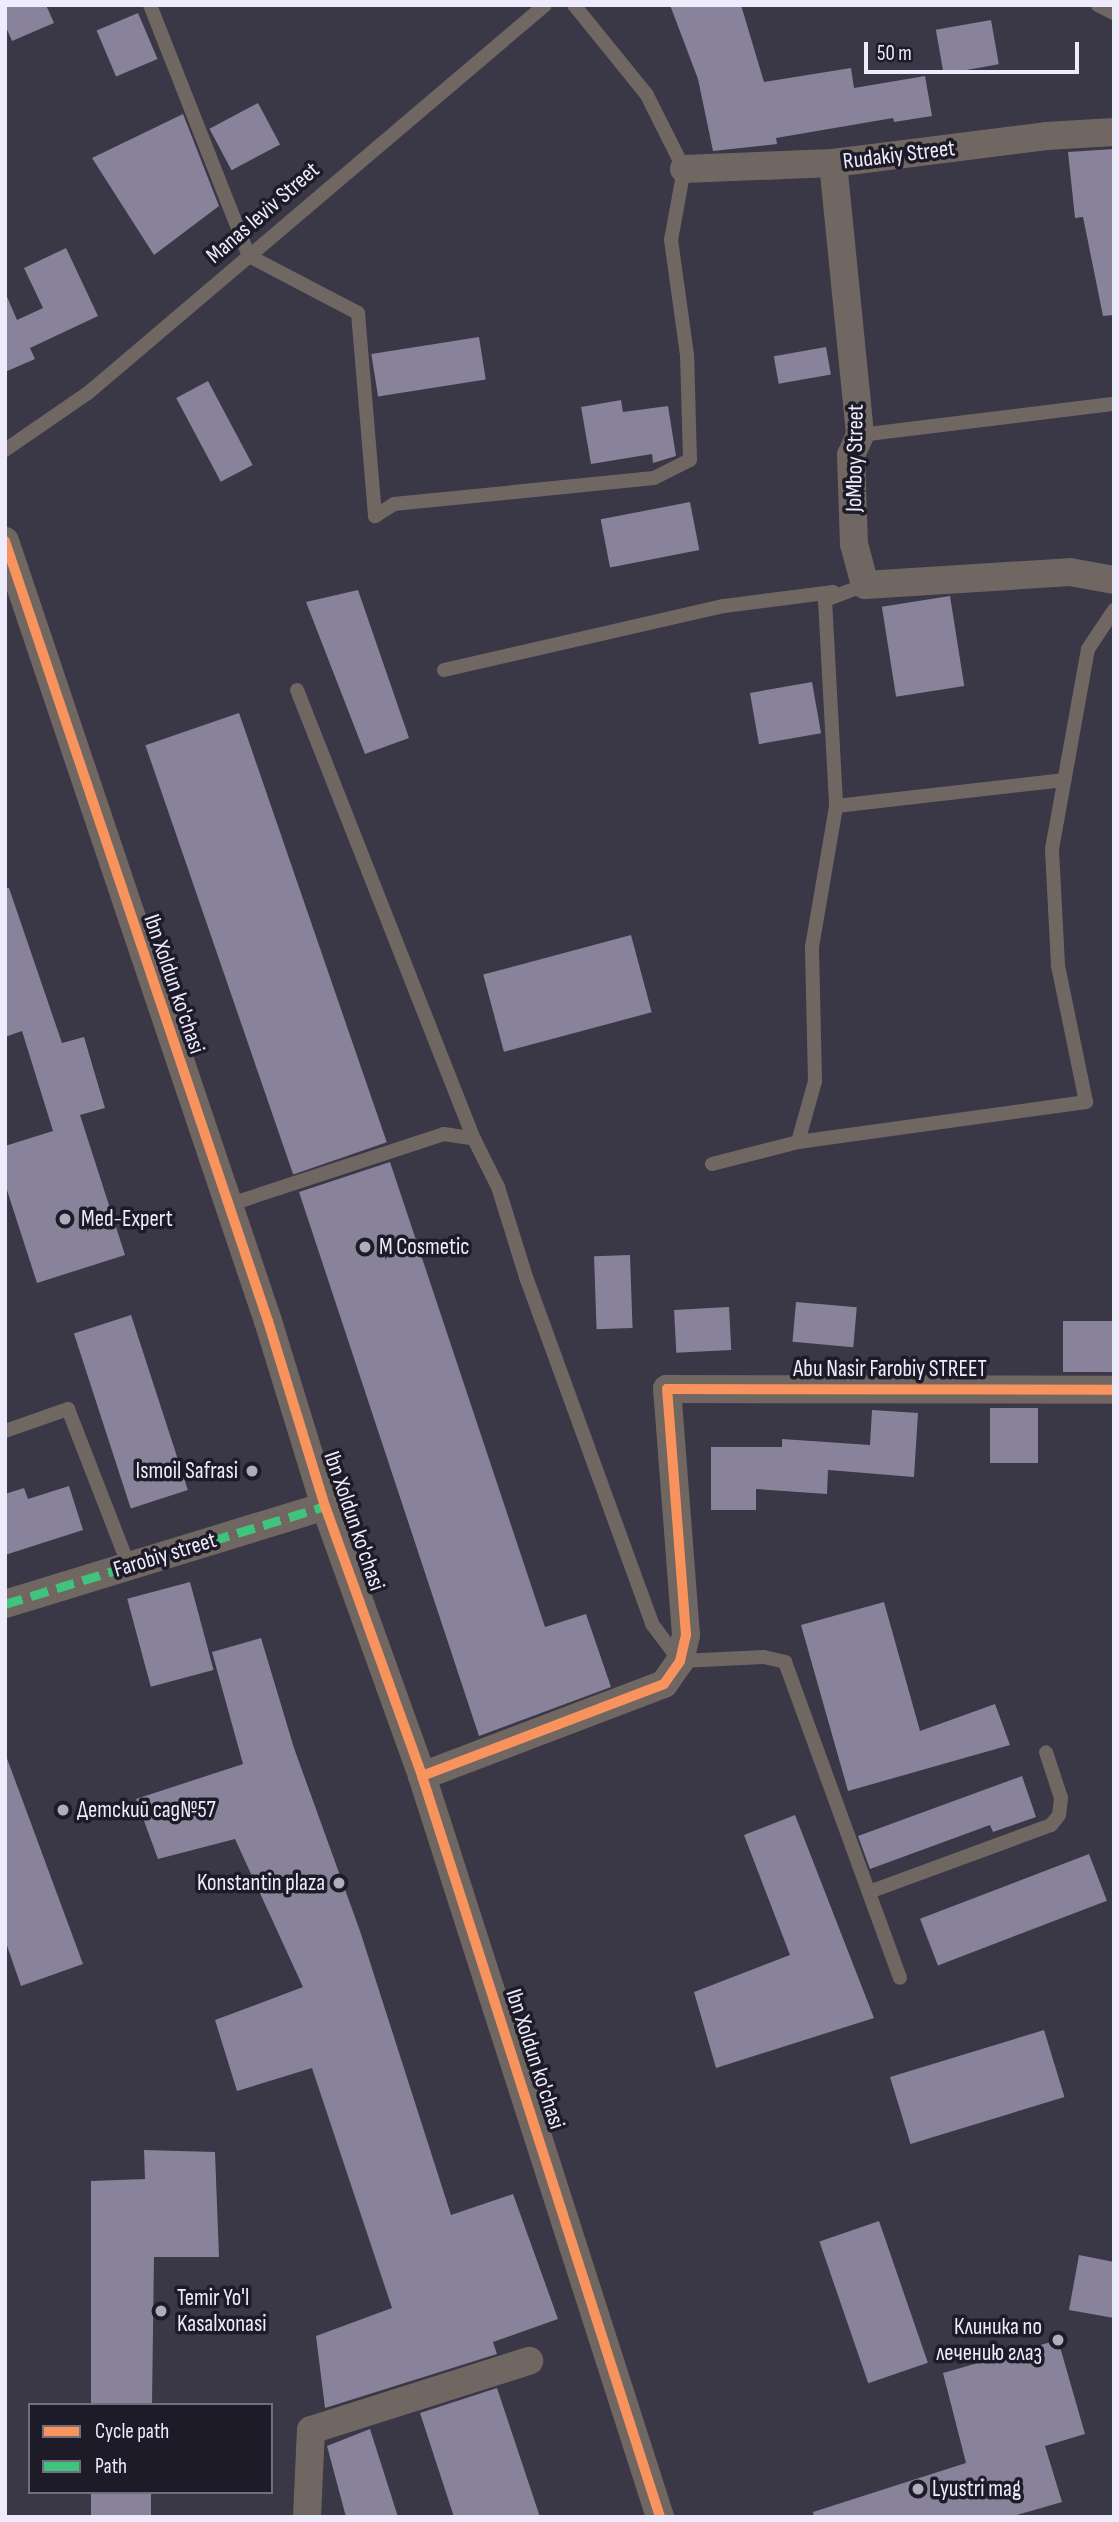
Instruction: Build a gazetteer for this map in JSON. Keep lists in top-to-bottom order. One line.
{"streets":{"street":["Rudakiy Street","JoMboy Street","Ibn Xoldun ko'chasi","Abu Nasir Farobiy STREET","Farobiy street"],"lane":["Manas leviv Street"]},"crossings":[["Rudakiy Street","JoMboy Street"],["Ibn Xoldun ko'chasi","Farobiy street"]],"places":["Med-Expert","M Cosmetic","Ismoil Safrasi","Детский сад№57","Konstantin plaza","Temir Yo'l Kasalxonasi","Клиника по лечению глаз","Lyustri mag"],"legend":["Cycle path","Path"],"scale_bar":"50 m"}
